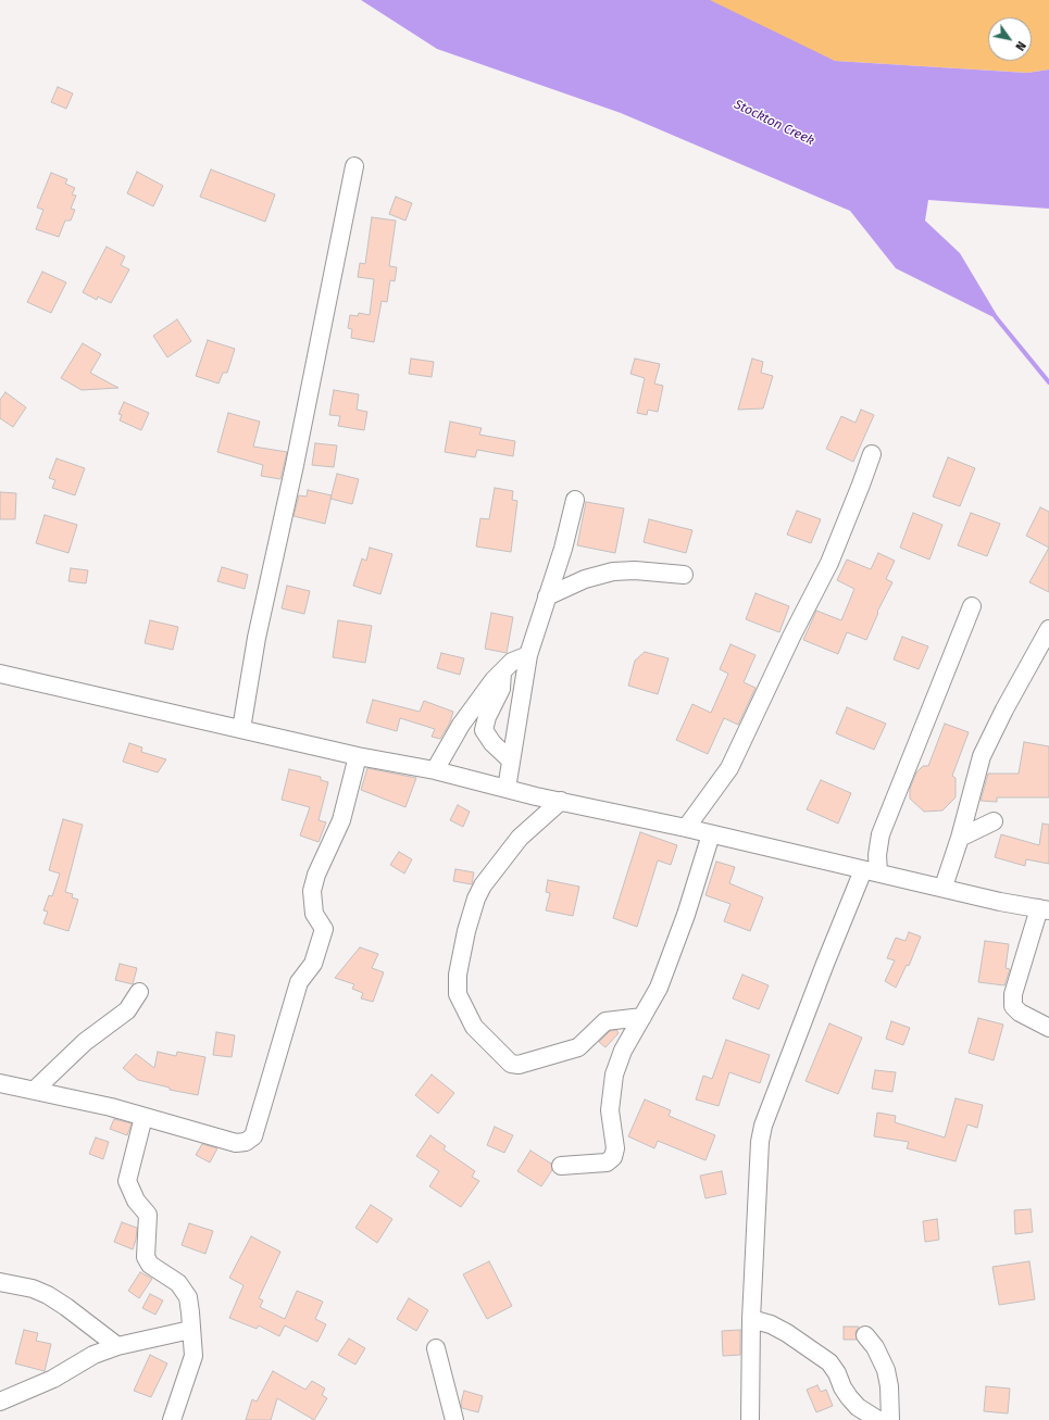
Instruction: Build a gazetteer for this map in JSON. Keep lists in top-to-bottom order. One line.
{"water":["Stockton Creek"],"north":"bottom right"}
